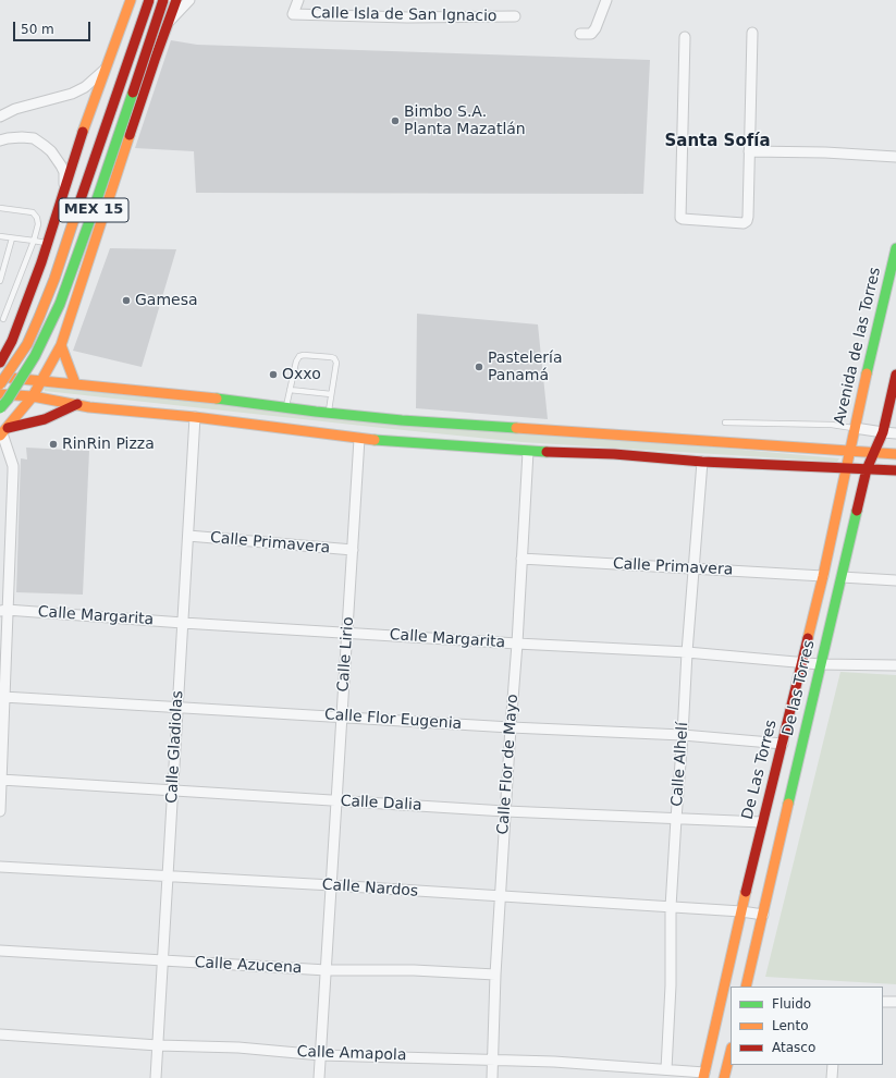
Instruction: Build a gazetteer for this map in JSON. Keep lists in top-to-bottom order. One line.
{"streets":{"main road":["MEX 15","Avenida de las Torres","De las Torres","De Las Torres"],"street":["Calle Isla de San Ignacio","Calle Primavera","Calle Margarita","Calle Lirio","Calle Flor Eugenia","Calle Gladiolas","Calle Flor de Mayo","Calle Alhelí","Calle Dalia","Calle Nardos","Calle Azucena","Calle Amapola"]},"crossings":[["Avenida de las Torres","De Las Torres"],["Calle Primavera","Calle Lirio"],["Calle Primavera","Calle Gladiolas"],["Calle Primavera","Calle Flor de Mayo"],["Calle Primavera","Calle Alhelí"],["Calle Primavera","De Las Torres"],["Calle Margarita","Calle Lirio"],["Calle Margarita","De las Torres"],["Calle Margarita","Calle Gladiolas"],["Calle Margarita","Calle Flor de Mayo"],["Calle Margarita","Calle Alhelí"],["Calle Margarita","De Las Torres"],["Calle Lirio","Calle Flor Eugenia"],["Calle Lirio","Calle Dalia"],["Calle Lirio","Calle Nardos"],["Calle Lirio","Calle Azucena"],["Calle Lirio","Calle Amapola"],["Calle Flor Eugenia","Calle Gladiolas"],["Calle Flor Eugenia","Calle Flor de Mayo"],["Calle Flor Eugenia","Calle Alhelí"],["Calle Flor Eugenia","De Las Torres"],["Calle Gladiolas","Calle Dalia"],["Calle Gladiolas","Calle Nardos"],["Calle Gladiolas","Calle Azucena"],["Calle Gladiolas","Calle Amapola"],["Calle Flor de Mayo","Calle Dalia"],["Calle Flor de Mayo","Calle Nardos"],["Calle Flor de Mayo","Calle Azucena"],["Calle Flor de Mayo","Calle Amapola"],["Calle Alhelí","Calle Dalia"],["Calle Alhelí","Calle Nardos"],["Calle Alhelí","Calle Amapola"],["De Las Torres","Calle Dalia"],["De Las Torres","Calle Nardos"],["De Las Torres","Calle Amapola"]],"districts":["Santa Sofía"],"places":["Bimbo S.A. Planta Mazatlán","Gamesa","Pastelería Panamá","Oxxo","RinRin Pizza"],"legend":["Fluido","Lento","Atasco"],"scale_bar":"50 m"}
